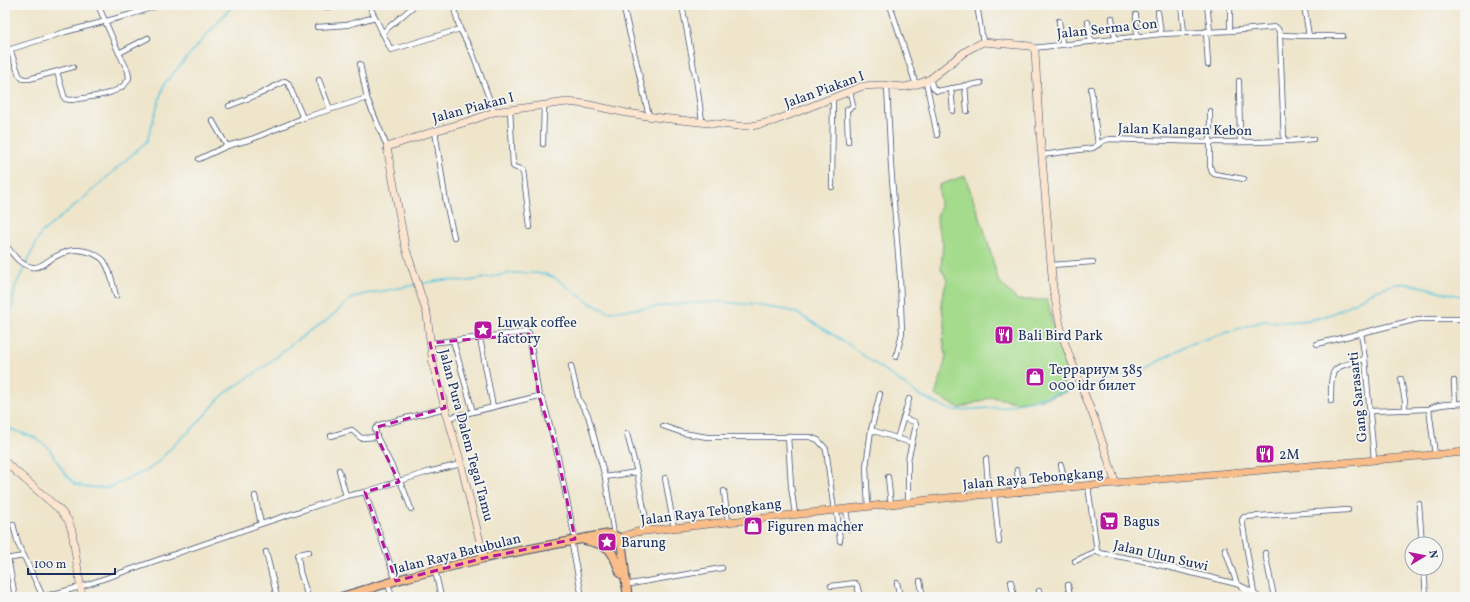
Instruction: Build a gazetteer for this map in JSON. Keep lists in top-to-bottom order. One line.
{"streets":{"highway":["Jalan Raya Batubulan"],"main road":["Jalan Raya Tebongkang"],"street":["Jalan Serma Con","Jalan Piakan I","Jalan Kalangan Kebon","Gang Sarasarti","Jalan Pura Dalem Tegal Tamu","Jalan Ulun Suwi"]},"crossings":[["Jalan Piakan I","Jalan Pura Dalem Tegal Tamu"],["Gang Sarasarti","Jalan Raya Tebongkang"],["Jalan Pura Dalem Tegal Tamu","Jalan Raya Batubulan"],["Jalan Raya Tebongkang","Jalan Raya Batubulan"],["Jalan Raya Tebongkang","Jalan Ulun Suwi"]],"places":{"place":["Luwak coffee factory","Barung"],"restaurant":["Bali Bird Park","2M"],"shop":["Террариум 385 000 idr билет","Figuren macher"],"supermarket":["Bagus"]},"scale_bar":"100 m","north":"right"}
